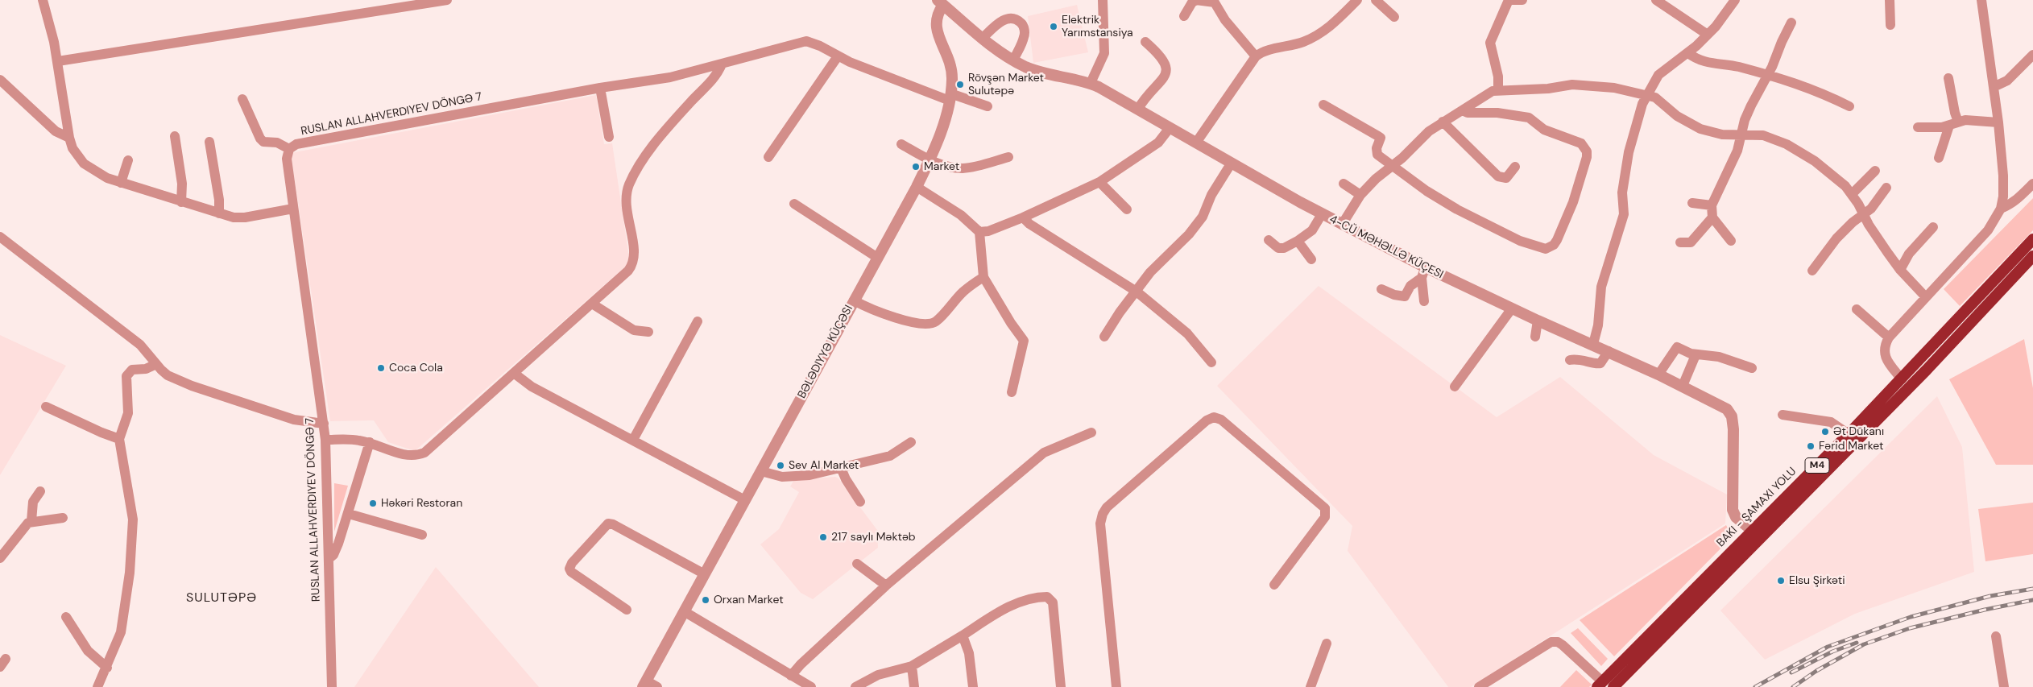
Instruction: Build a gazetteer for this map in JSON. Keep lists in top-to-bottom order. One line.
{"streets":{"highway":["M4"],"street":["RUSLAN ALLAHVERDIYEV DÖNGƏ 7","4-CÜ MƏHƏLLƏ KÜÇESI","BƏLƏDIYYƏ KÜÇƏSI"]},"crossings":[["RUSLAN ALLAHVERDIYEV DÖNGƏ 7","BƏLƏDIYYƏ KÜÇƏSI"],["4-CÜ MƏHƏLLƏ KÜÇESI","BƏLƏDIYYƏ KÜÇƏSI"],["4-CÜ MƏHƏLLƏ KÜÇESI","M4"]],"districts":["SULUTƏPƏ"],"places":["Elektrik Yarımstansiya","Rövşən Market Sulutəpə","Market","Coca Cola","Ət Dükanı","Fərid Market","Sev Al Market","Həkəri Restoran","217 saylı Məktəb","Elsu Şirkəti","Orxan Market"]}
